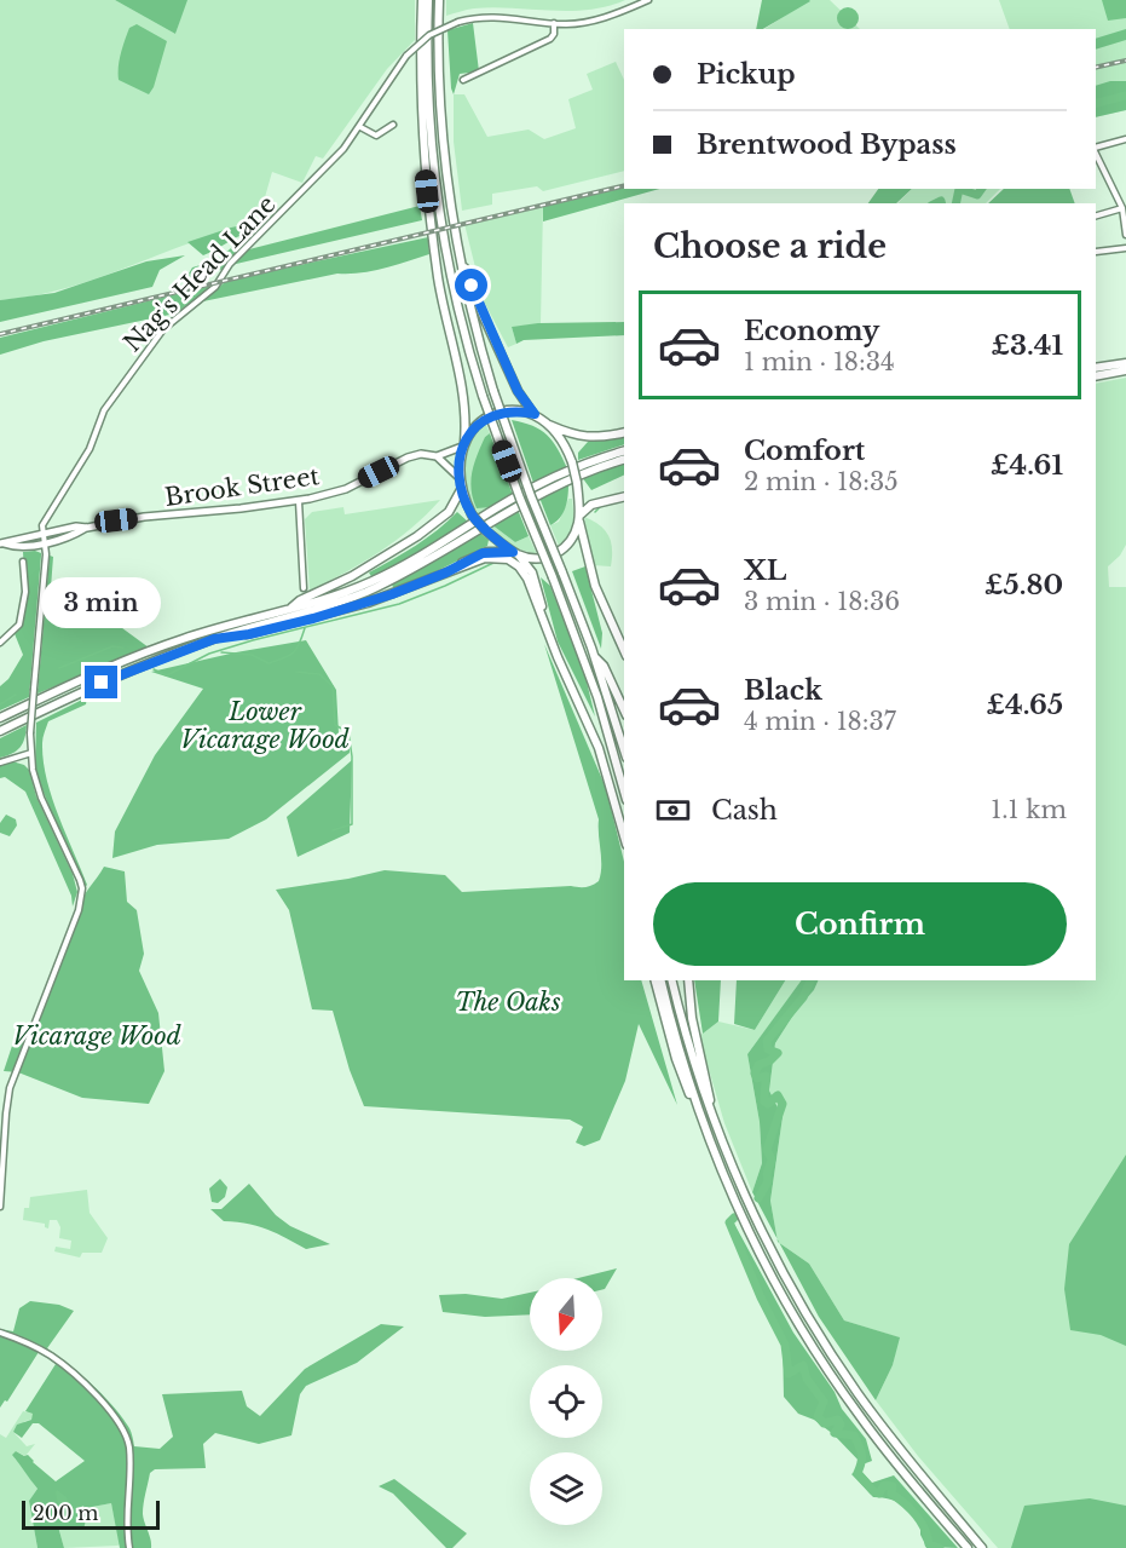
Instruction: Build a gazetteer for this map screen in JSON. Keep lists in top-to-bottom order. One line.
{"streets":{"main road":["Brook Street"],"street":["Nag's Head Lane"]},"crossings":[["Nag's Head Lane","Brook Street"]],"parks":["Lower Vicarage Wood","The Oaks","Vicarage Wood"],"scale_bar":"200 m","north":"bottom","page":{"banner":["Pickup","Brentwood Bypass"],"heading":"Choose a ride","list":[{"name":"Economy","note":"1 min · 18:34","value":"£3.41"},{"name":"Comfort","note":"2 min · 18:35","value":"£4.61"},{"name":"XL","note":"3 min · 18:36","value":"£5.80"},{"name":"Black","note":"4 min · 18:37","value":"£4.65"}],"bubble":"3 min","pay":["Cash","1.1 km"],"buttons":"Confirm","scale":"200 m"}}
